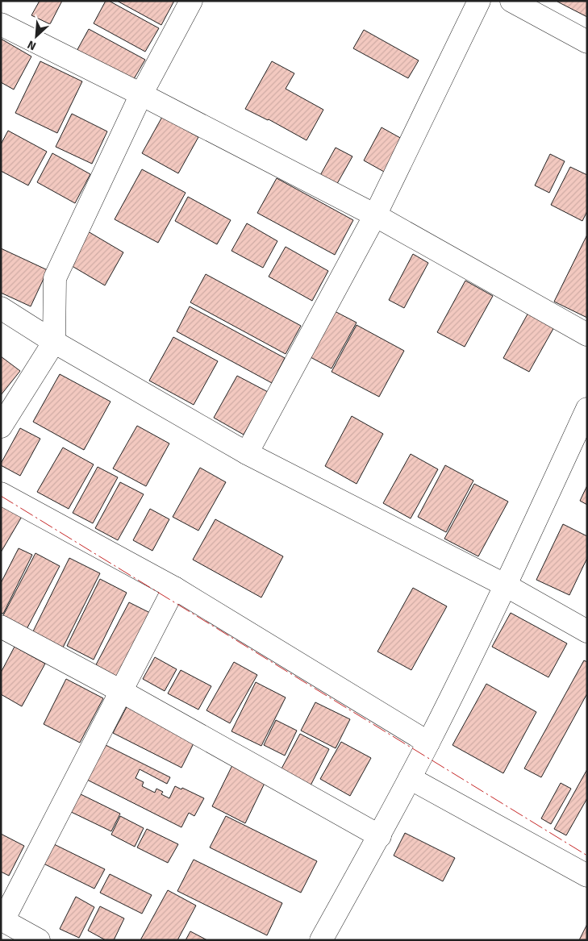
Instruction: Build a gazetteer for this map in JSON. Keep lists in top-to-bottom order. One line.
{"north":"bottom left"}
